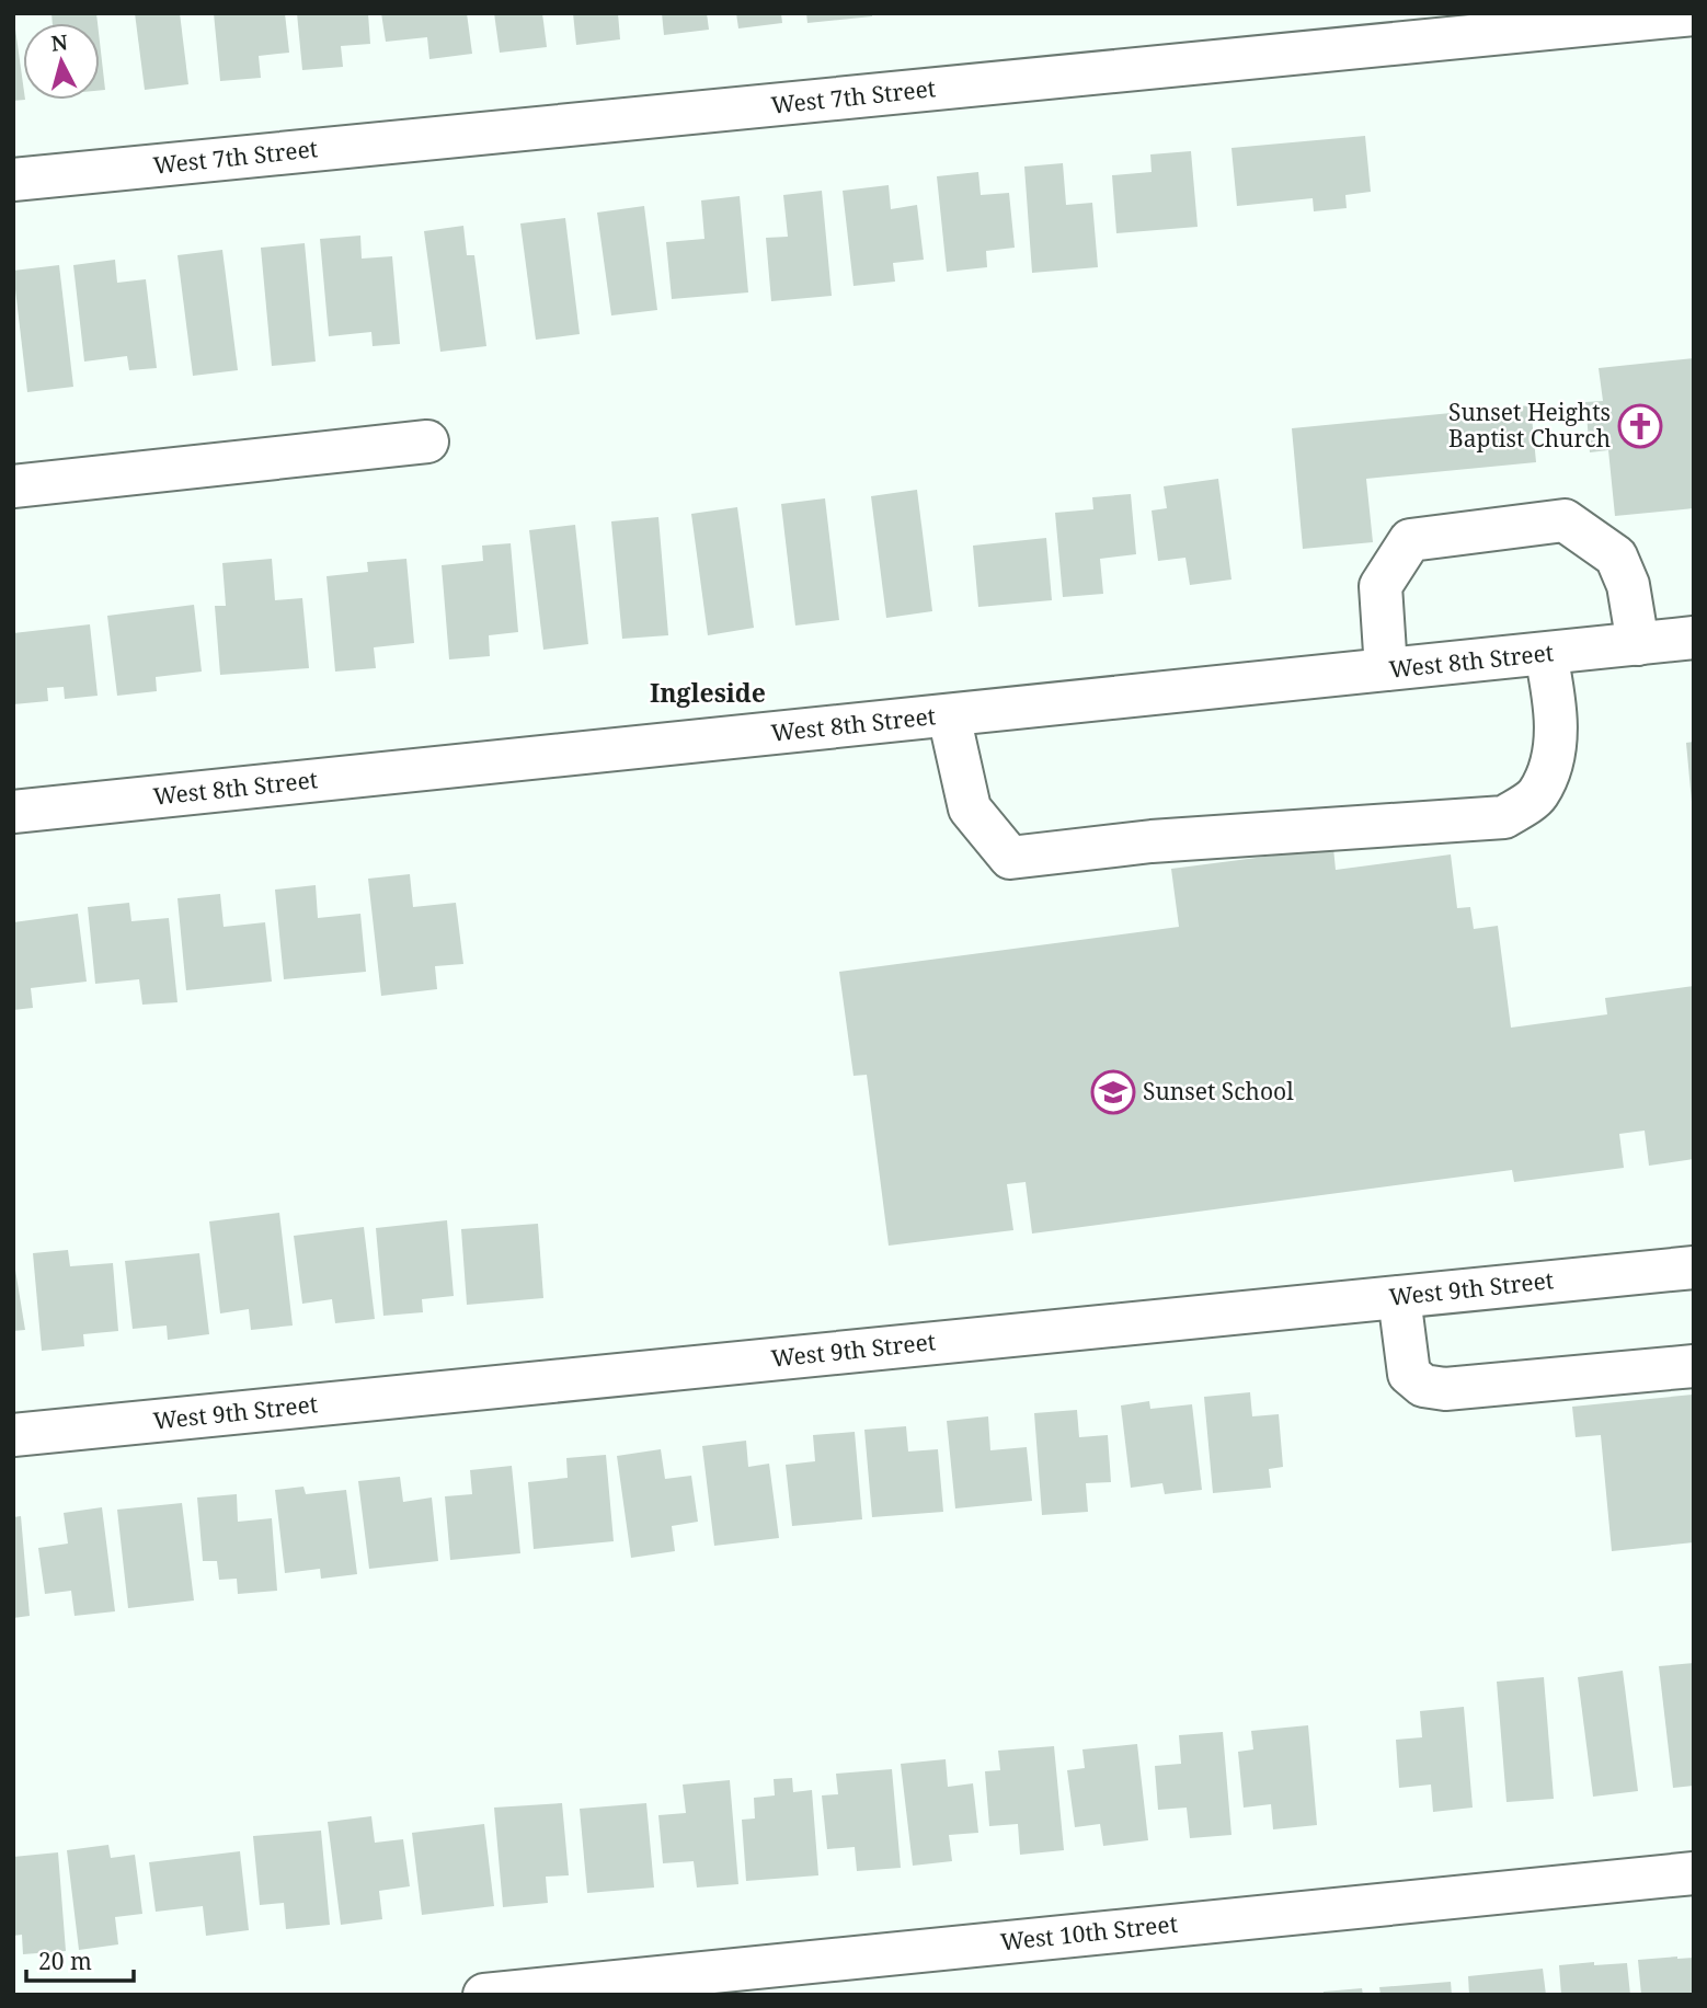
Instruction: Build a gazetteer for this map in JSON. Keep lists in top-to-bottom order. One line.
{"streets":{"street":["West 7th Street","West 8th Street","West 9th Street","West 10th Street"]},"districts":["Ingleside"],"places":{"church":["Sunset Heights Baptist Church"],"school or university":["Sunset School"]},"scale_bar":"20 m","north":"top"}
